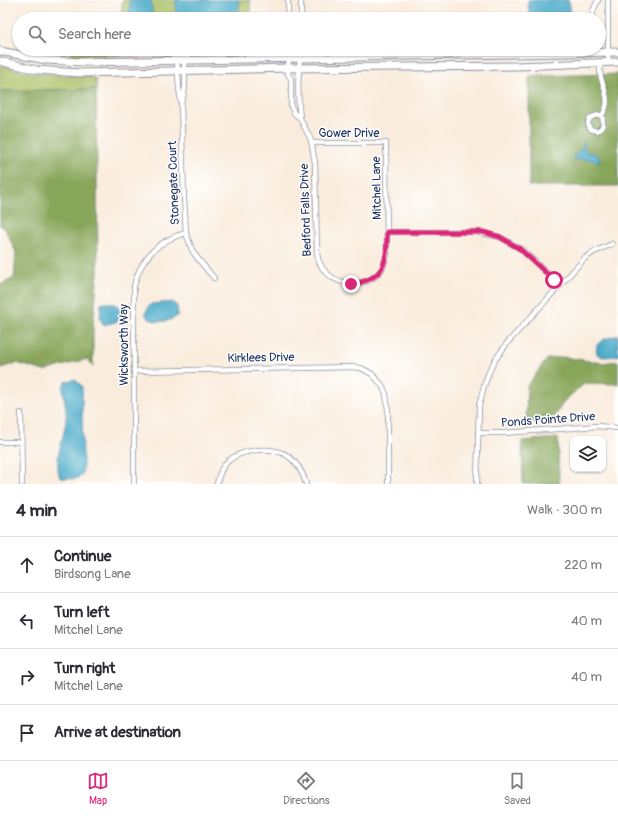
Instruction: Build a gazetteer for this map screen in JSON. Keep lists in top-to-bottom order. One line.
{"streets":{"street":["Gower Drive","Stonegate Court","Mitchel Lane","Bedford Falls Drive","Wicksworth Way","Kirklees Drive","Ponds Pointe Drive"]},"crossings":[["Gower Drive","Mitchel Lane"],["Gower Drive","Bedford Falls Drive"],["Stonegate Court","Wicksworth Way"],["Mitchel Lane","Bedford Falls Drive"],["Wicksworth Way","Kirklees Drive"]],"page":{"search":"Search here","heading":["4 min","Walk · 300 m"],"list":[["Continue","Birdsong Lane","220 m"],["Turn left","Mitchel Lane","40 m"],["Turn right","Mitchel Lane","40 m"],"Arrive at destination"],"nav":["Map","Directions","Saved"]}}
